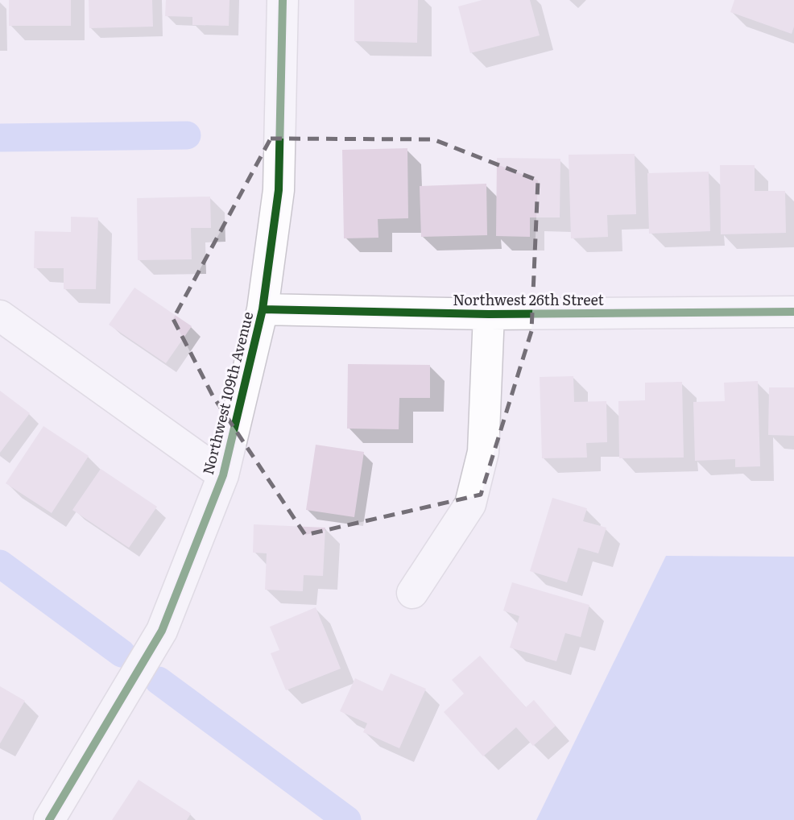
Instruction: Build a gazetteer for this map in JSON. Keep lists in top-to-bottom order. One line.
{"streets":{"street":["Northwest 26th Street","Northwest 109th Avenue"]},"crossings":[["Northwest 26th Street","Northwest 109th Avenue"]]}
